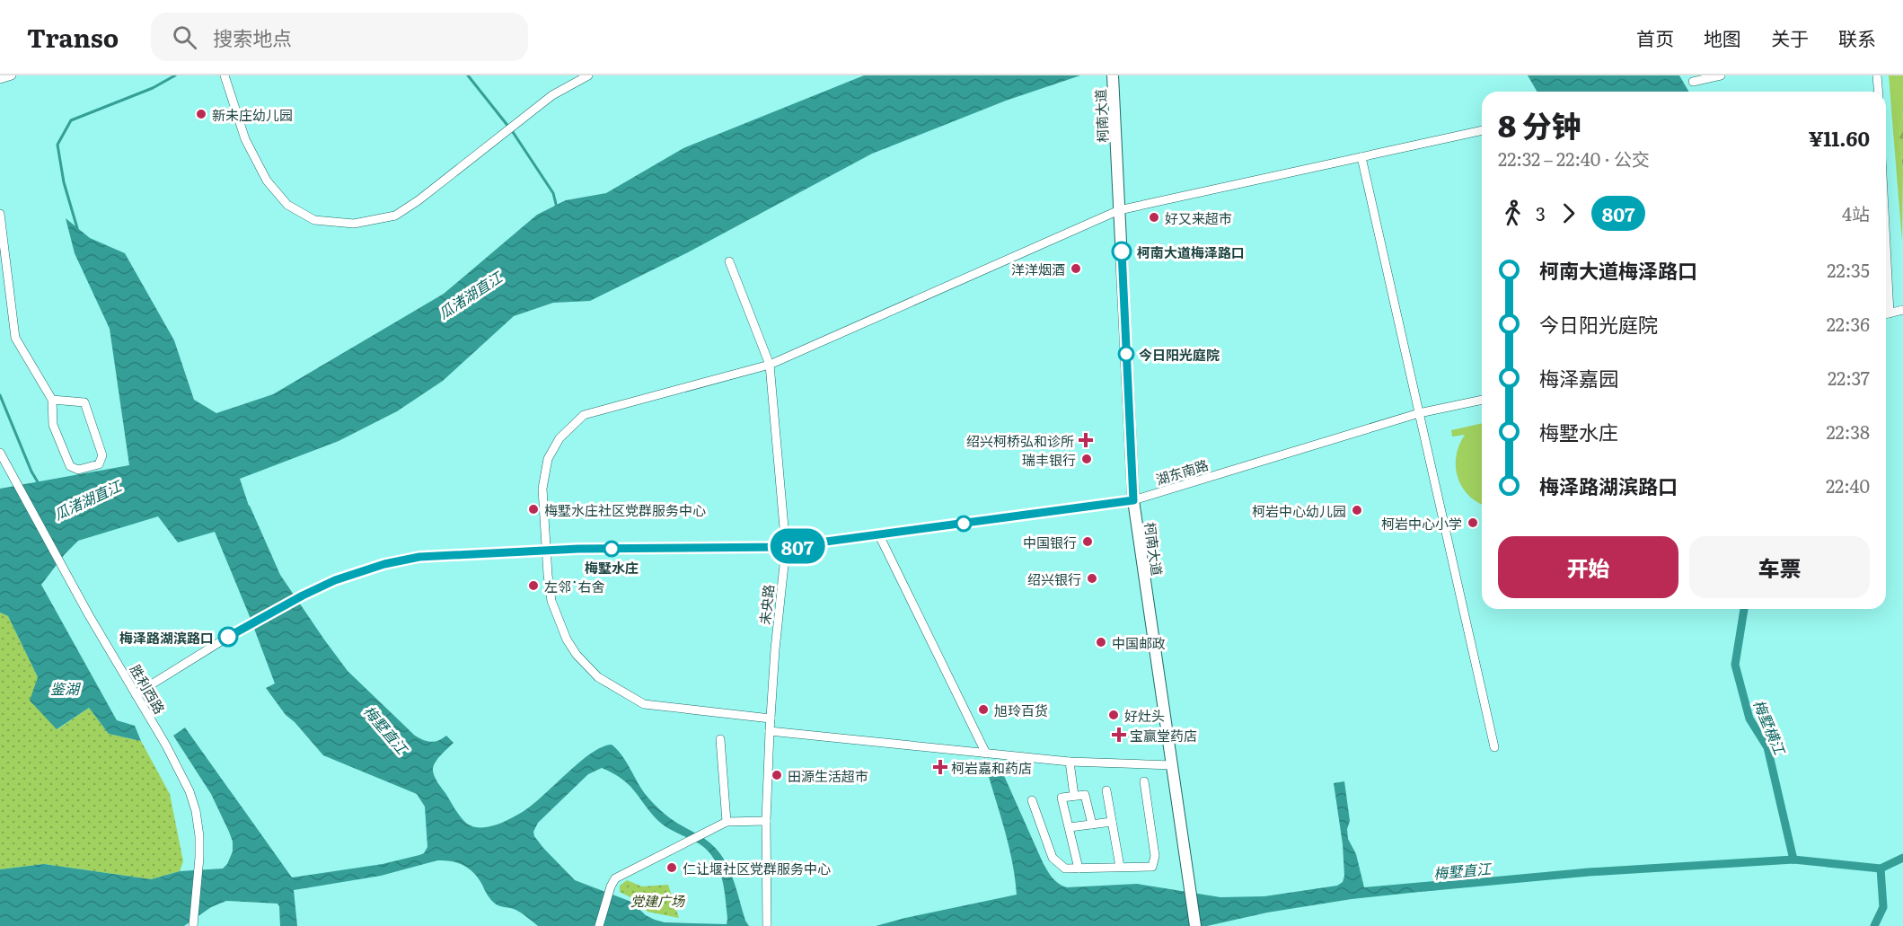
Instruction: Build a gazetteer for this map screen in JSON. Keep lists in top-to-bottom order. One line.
{"streets":{"main road":["柯南大道"],"street":["湖东南路","未央路","胜利西路"]},"crossings":[["柯南大道","湖东南路"],["湖东南路","未央路"],["湖东南路","胜利西路"]],"water":["瓜渚湖直江","鉴湖","梅墅横江","梅墅直江"],"parks":["党建广场"],"places":{"other":["新未庄幼儿园","好又来超市","柯南大道梅泽路口","洋洋烟酒","今日阳光庭院","瑞丰银行","梅墅水庄社区党群服务中心","柯岩中心幼儿园","柯岩中心小学","中国银行","梅墅水庄","绍兴银行","左邻˙右舍","梅泽路湖滨路口","中国邮政","旭玲百货","好灶头","田源生活超市","仁让堰社区党群服务中心"],"health":["绍兴柯桥弘和诊所","宝赢堂药店","柯岩嘉和药店"]},"lines":["bus line 807"],"page":{"header":"Transo","search":"搜索地点","nav":["首页","地图","关于","联系"],"on_map":"807","heading":["8 分钟","22:32 – 22:40 · 公交","¥11.60"],"legs":["3","807","4站"],"list":[{"name":"柯南大道梅泽路口","value":"22:35"},{"name":"今日阳光庭院","value":"22:36"},{"name":"梅泽嘉园","value":"22:37"},{"name":"梅墅水庄","value":"22:38"},{"name":"梅泽路湖滨路口","value":"22:40"}],"buttons":["开始","车票"]}}
